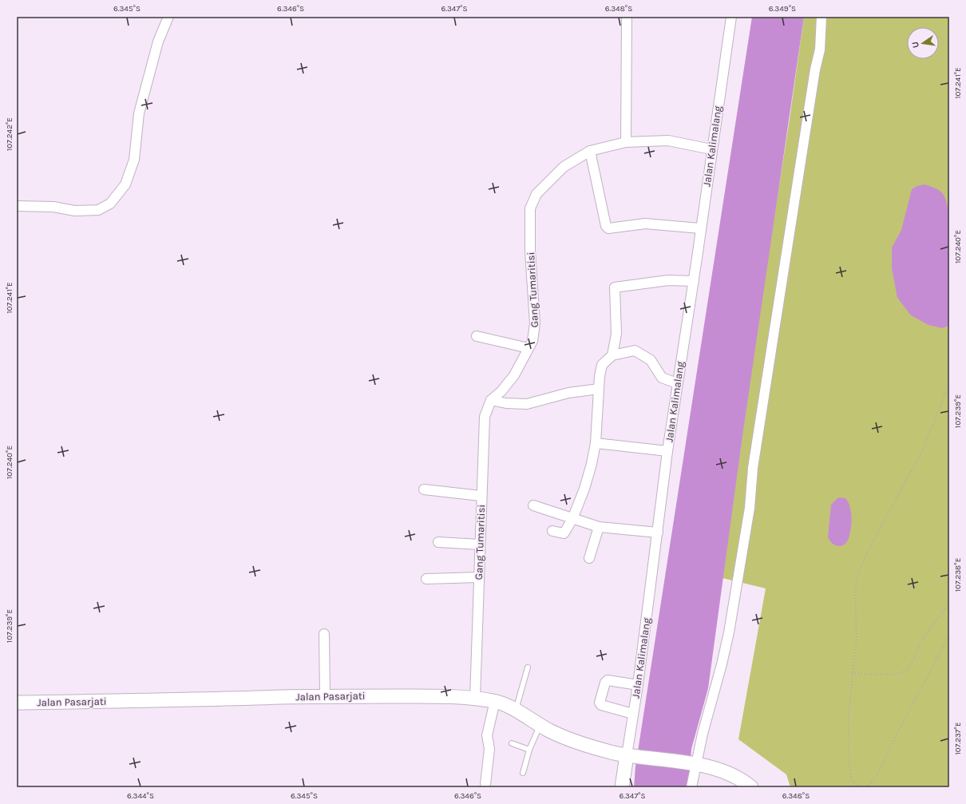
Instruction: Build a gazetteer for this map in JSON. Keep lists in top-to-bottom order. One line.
{"streets":{"main road":["Jalan Kalimalang","Jalan Pasarjati"],"street":["Gang Tumaritisi"]},"crossings":[["Jalan Kalimalang","Gang Tumaritisi"],["Jalan Kalimalang","Jalan Pasarjati"],["Gang Tumaritisi","Jalan Pasarjati"]],"north":"left","coordinates":["6.345°S","6.346°S","6.347°S","6.348°S","6.349°S","107.241°E","107.242°E","107.240°E","107.239°E","107.238°E","107.237°E","6.344°S"]}
